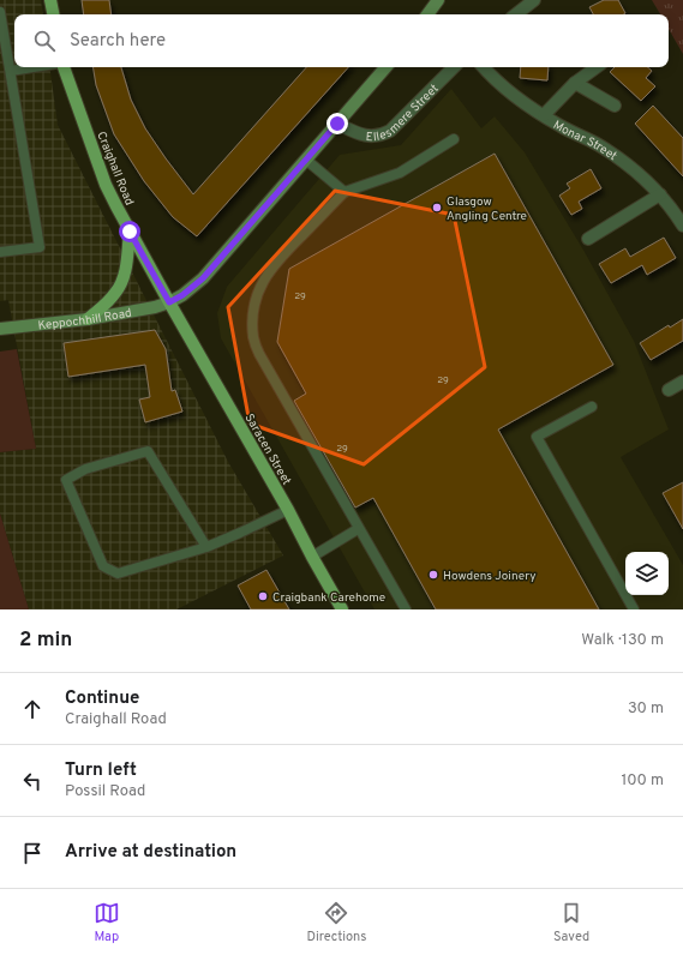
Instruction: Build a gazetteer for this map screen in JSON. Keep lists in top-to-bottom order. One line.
{"streets":{"main road":["Craighall Road","Saracen Street"],"street":["Ellesmere Street","Monar Street","Keppochhill Road"]},"crossings":[["Ellesmere Street","Keppochhill Road"],["Craighall Road","Keppochhill Road"],["Craighall Road","Saracen Street"],["Keppochhill Road","Saracen Street"]],"places":["Glasgow Angling Centre","Howdens Joinery","Craigbank Carehome"],"house_numbers":["29","29","29"],"page":{"search":"Search here","heading":["2 min","Walk · 130 m"],"list":[["Continue","Craighall Road","30 m"],["Turn left","Possil Road","100 m"],"Arrive at destination"],"nav":["Map","Directions","Saved"]}}
